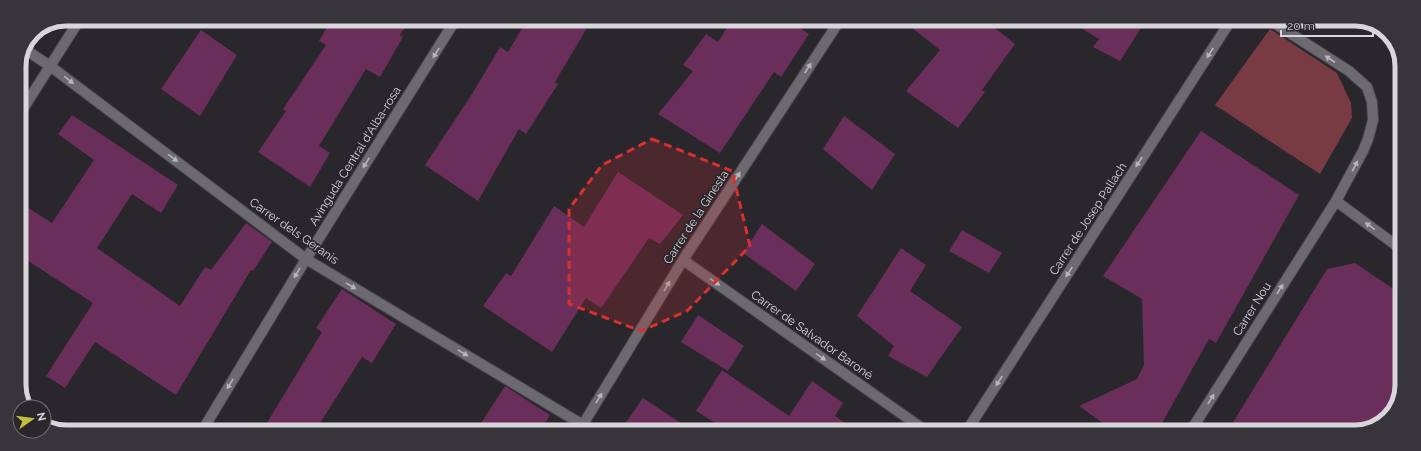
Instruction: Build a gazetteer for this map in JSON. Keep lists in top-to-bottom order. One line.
{"streets":{"street":["Avinguda Central d'Alba-rosa","Carrer de la Ginesta","Carrer de Josep Pallach","Carrer dels Geranis","Carrer Nou","Carrer de Salvador Baroné"]},"crossings":[["Avinguda Central d'Alba-rosa","Carrer dels Geranis"],["Carrer de la Ginesta","Carrer de Salvador Baroné"]],"one_way":["Avinguda Central d'Alba-rosa","Carrer de la Ginesta","Carrer de Josep Pallach","Carrer dels Geranis","Carrer Nou","Carrer de Salvador Baroné"],"scale_bar":"20 m","north":"right"}
